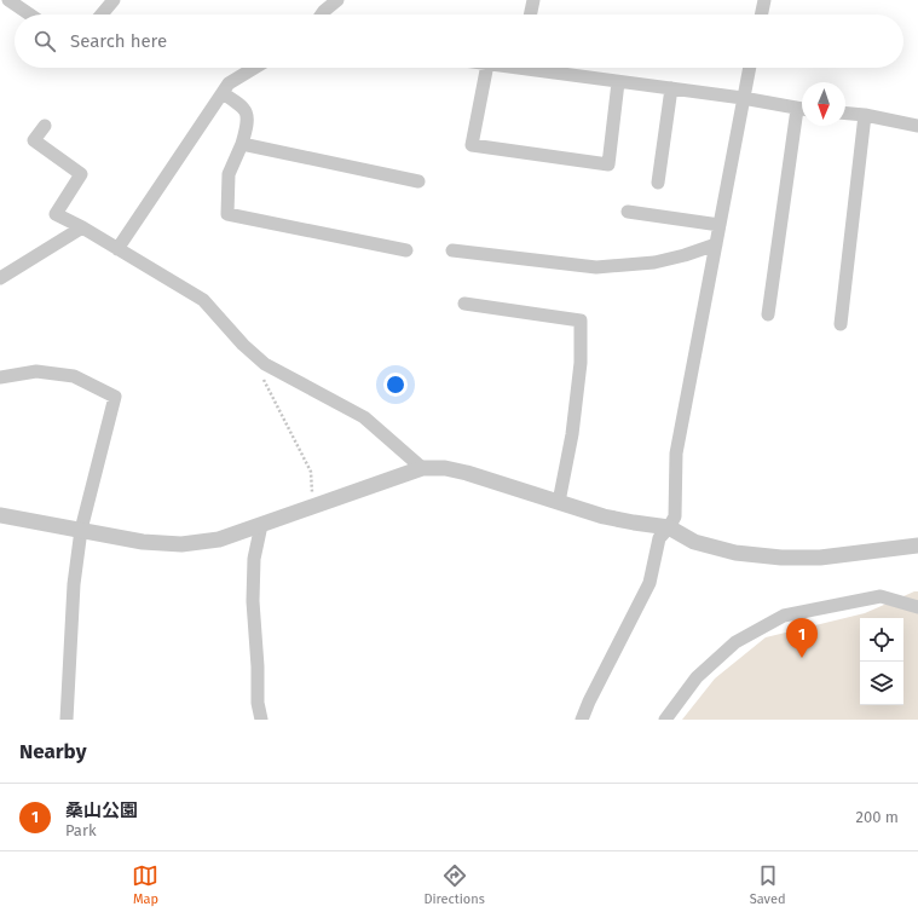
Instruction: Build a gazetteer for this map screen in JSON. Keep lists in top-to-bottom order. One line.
{"north":"bottom","page":{"search":"Search here","pins":"1","heading":"Nearby","list":[{"mark":"1","name":"桑山公園","note":"Park","value":"200 m"}],"nav":["Map","Directions","Saved"]}}
